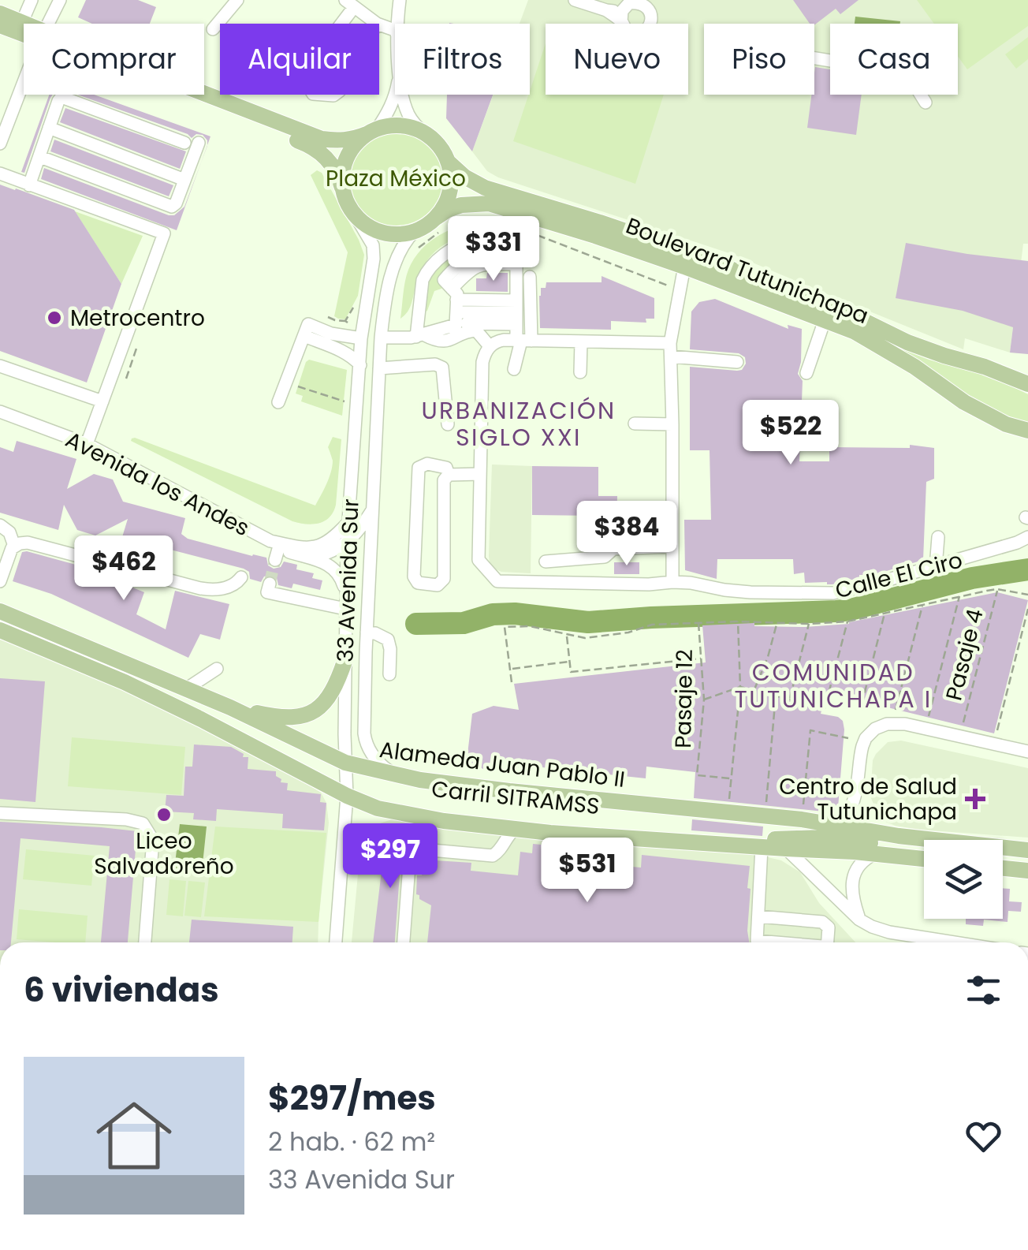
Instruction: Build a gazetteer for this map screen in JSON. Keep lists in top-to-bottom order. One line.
{"streets":{"main road":["Boulevard Tutunichapa","Alameda Juan Pablo II","Carril SITRAMSS"],"street":["Avenida los Andes","Calle El Ciro","33 Avenida Sur"],"path":["Pasaje 4","Pasaje 12"]},"crossings":[["Boulevard Tutunichapa","33 Avenida Sur"],["Avenida los Andes","33 Avenida Sur"],["33 Avenida Sur","Alameda Juan Pablo II"],["33 Avenida Sur","Carril SITRAMSS"],["Alameda Juan Pablo II","Carril SITRAMSS"]],"districts":["URBANIZACIÓN SIGLO XXI","COMUNIDAD TUTUNICHAPA I"],"parks":["Plaza México"],"places":{"other":["Metrocentro","Liceo Salvadoreño"],"health":["Centro de Salud Tutunichapa"]},"page":{"chip":["Comprar","Alquilar","Filtros","Nuevo","Piso","Casa"],"price":["$331","$522","$384","$462","$297","$531"],"heading":"6 viviendas","list":[{"name":"$297/mes","note":"2 hab. · 62 m² · 33 Avenida Sur"}]}}
